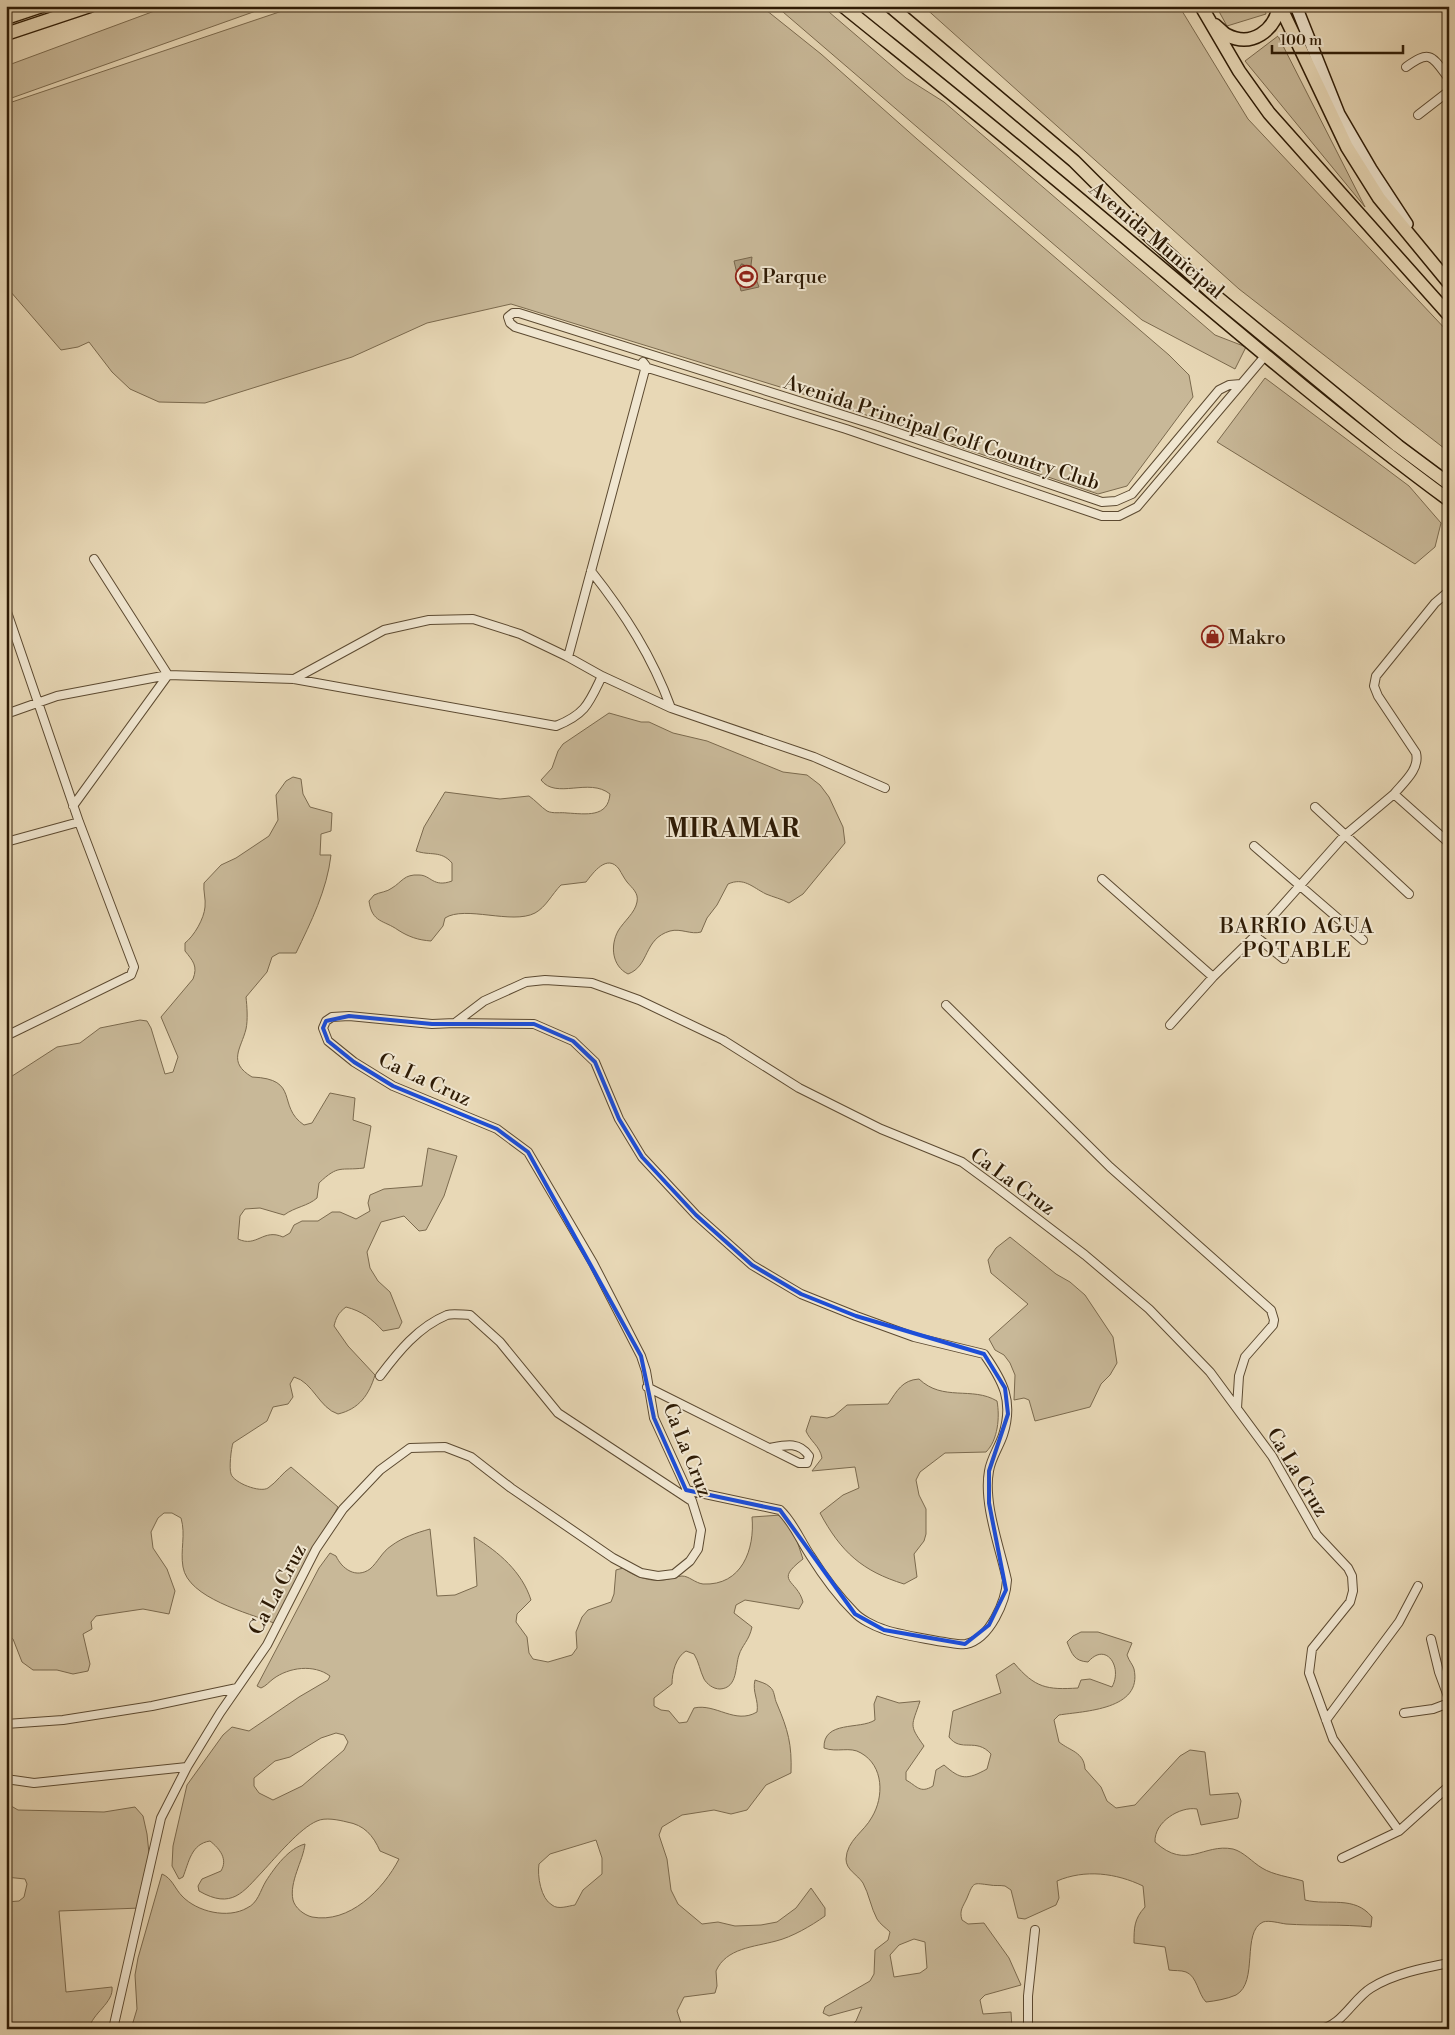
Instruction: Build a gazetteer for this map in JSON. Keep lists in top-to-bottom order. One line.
{"streets":{"highway":["Avenida Municipal"],"street":["Avenida Principal Golf Country Club","Ca La Cruz"]},"districts":["MIRAMAR","BARRIO AGUA POTABLE"],"places":{"sports":["Parque"],"shop":["Makro"]},"scale_bar":"100 m"}
